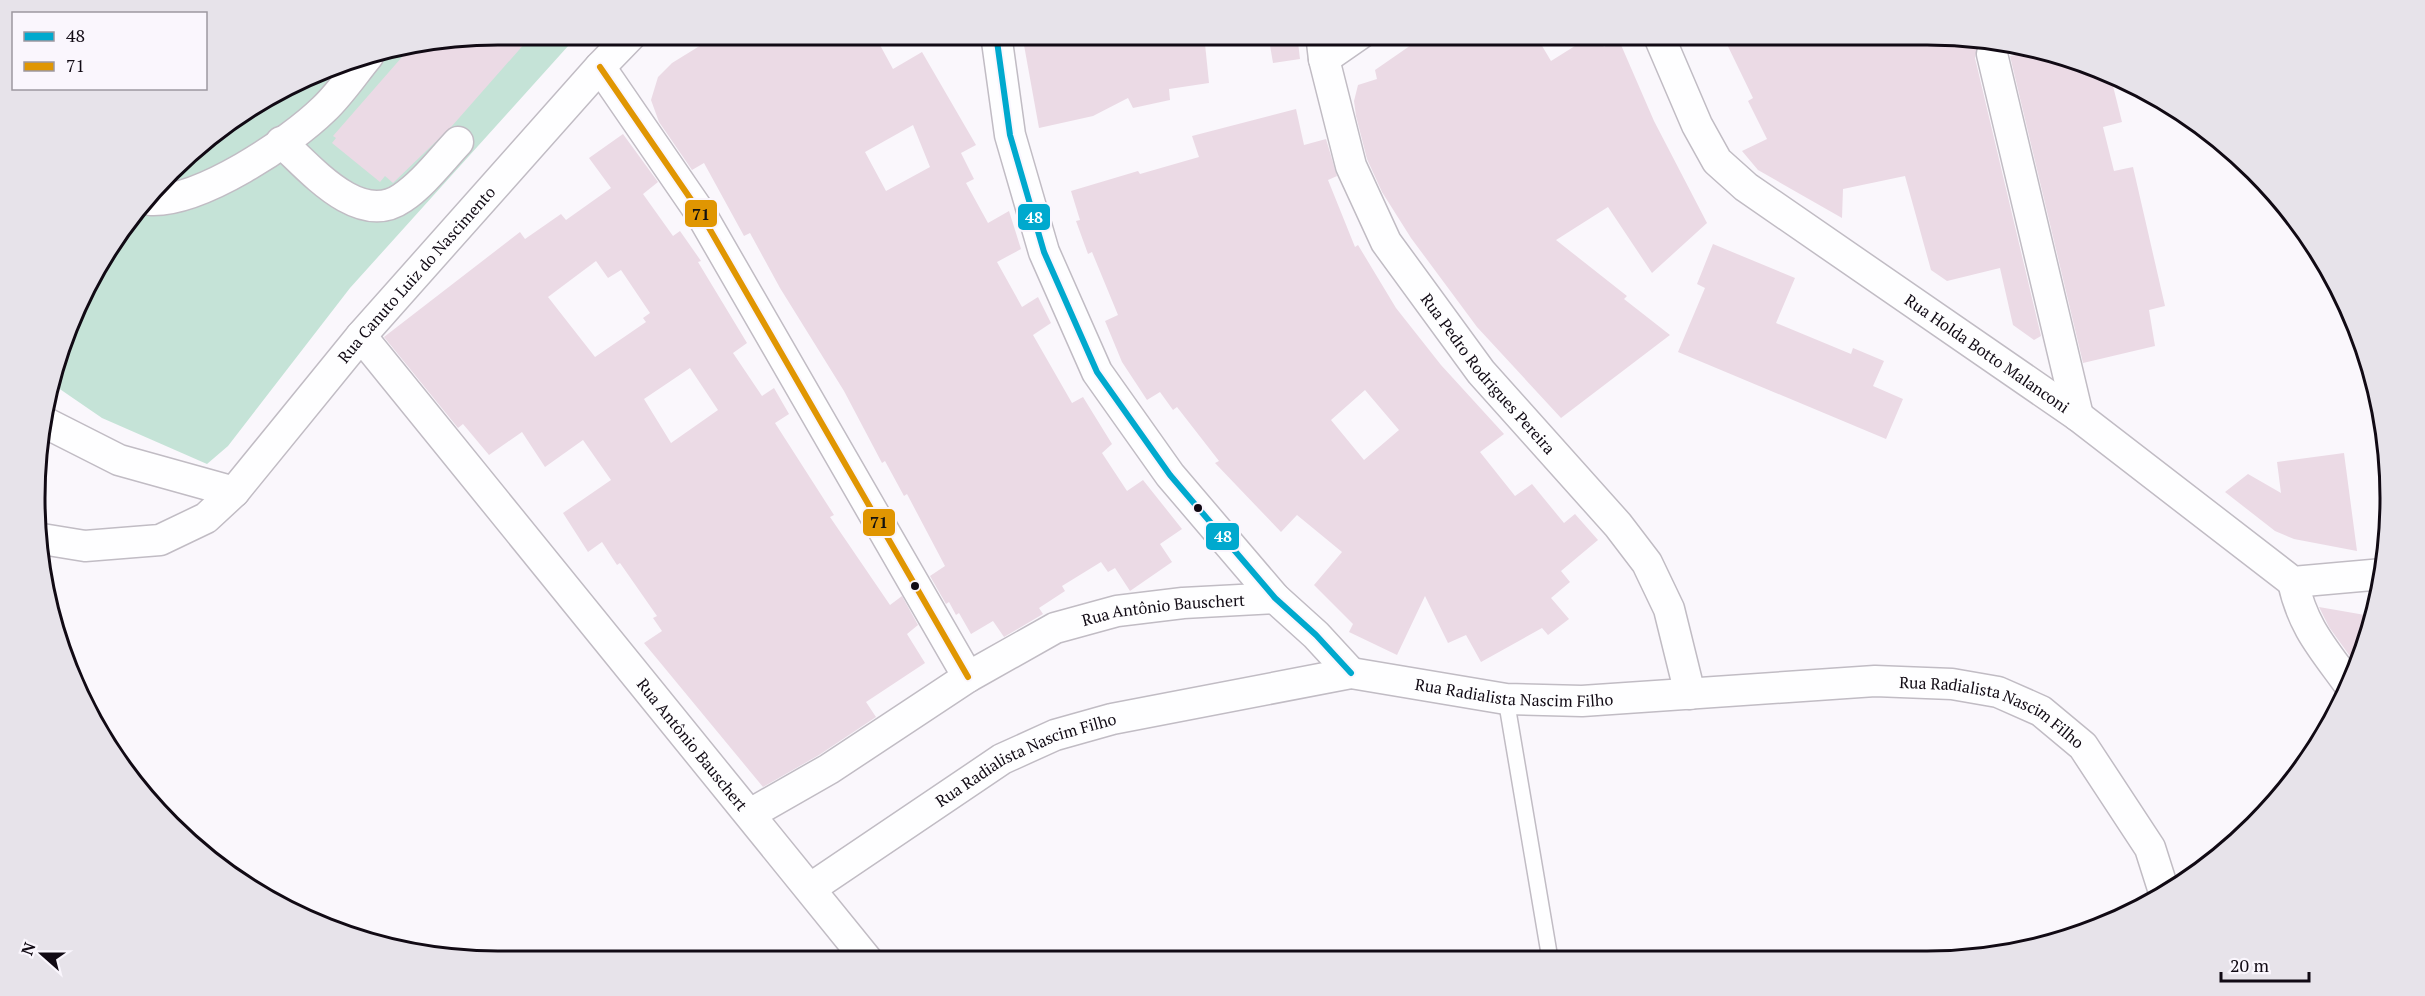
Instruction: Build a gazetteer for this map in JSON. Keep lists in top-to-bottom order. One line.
{"streets":{"street":["Rua Canuto Luiz do Nascimento","Rua Holda Botto Malanconi","Rua Pedro Rodrigues Pereira","Rua Antônio Bauschert","Rua Radialista Nascim Filho"]},"crossings":[["Rua Canuto Luiz do Nascimento","Rua Antônio Bauschert"],["Rua Pedro Rodrigues Pereira","Rua Radialista Nascim Filho"]],"lines":["transit line 48","transit line 71"],"legend":["48","71"],"scale_bar":"20 m","north":"left"}
